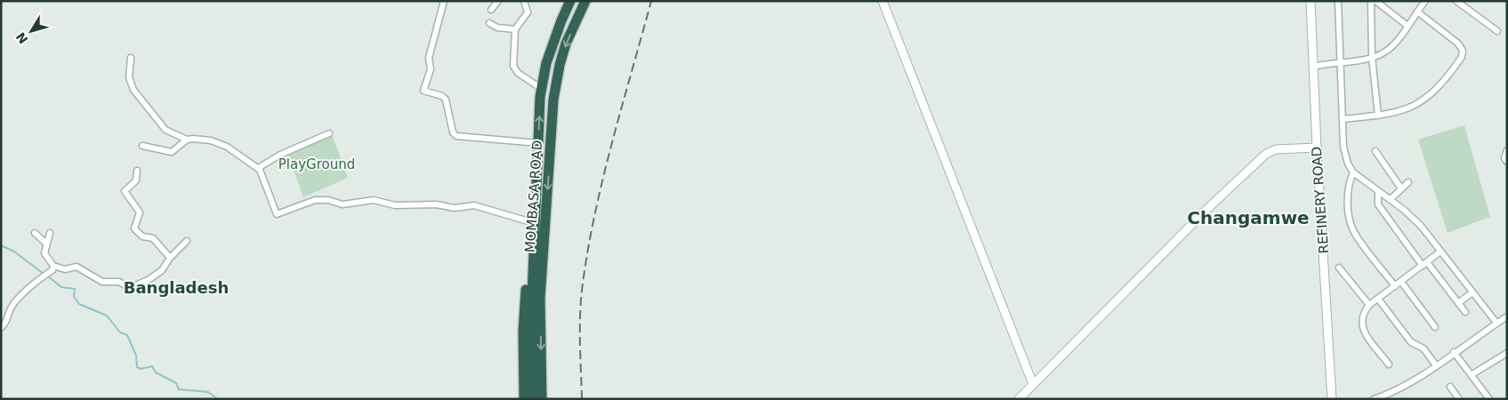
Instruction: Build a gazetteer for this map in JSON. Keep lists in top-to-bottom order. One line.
{"streets":{"highway":["MOMBASA ROAD"],"street":["REFINERY ROAD"]},"districts":["Changamwe","Bangladesh"],"parks":["PlayGround"],"north":"bottom left"}
